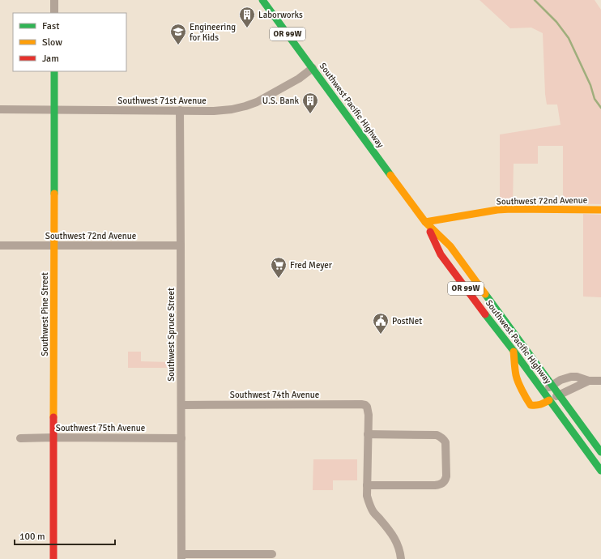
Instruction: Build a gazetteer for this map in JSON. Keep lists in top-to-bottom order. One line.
{"streets":{"main road":["OR 99W","Southwest Pacific Highway","Southwest 72nd Avenue","Southwest Pine Street"],"street":["Southwest 71st Avenue","Southwest Spruce Street","Southwest 74th Avenue","Southwest 75th Avenue"]},"crossings":[["Southwest 71st Avenue","Southwest Pacific Highway"],["Southwest 71st Avenue","Southwest Pine Street"],["Southwest 71st Avenue","Southwest Spruce Street"],["Southwest Pacific Highway","Southwest 72nd Avenue"],["Southwest 72nd Avenue","Southwest Pine Street"],["Southwest 72nd Avenue","Southwest Spruce Street"],["Southwest Pine Street","Southwest 75th Avenue"],["Southwest Spruce Street","Southwest 74th Avenue"],["Southwest Spruce Street","Southwest 75th Avenue"]],"places":{"building":["Laborworks","U.S. Bank"],"school or university":["Engineering for Kids"],"supermarket":["Fred Meyer"],"public building":["PostNet"]},"legend":["Fast","Slow","Jam"],"scale_bar":"100 m"}
